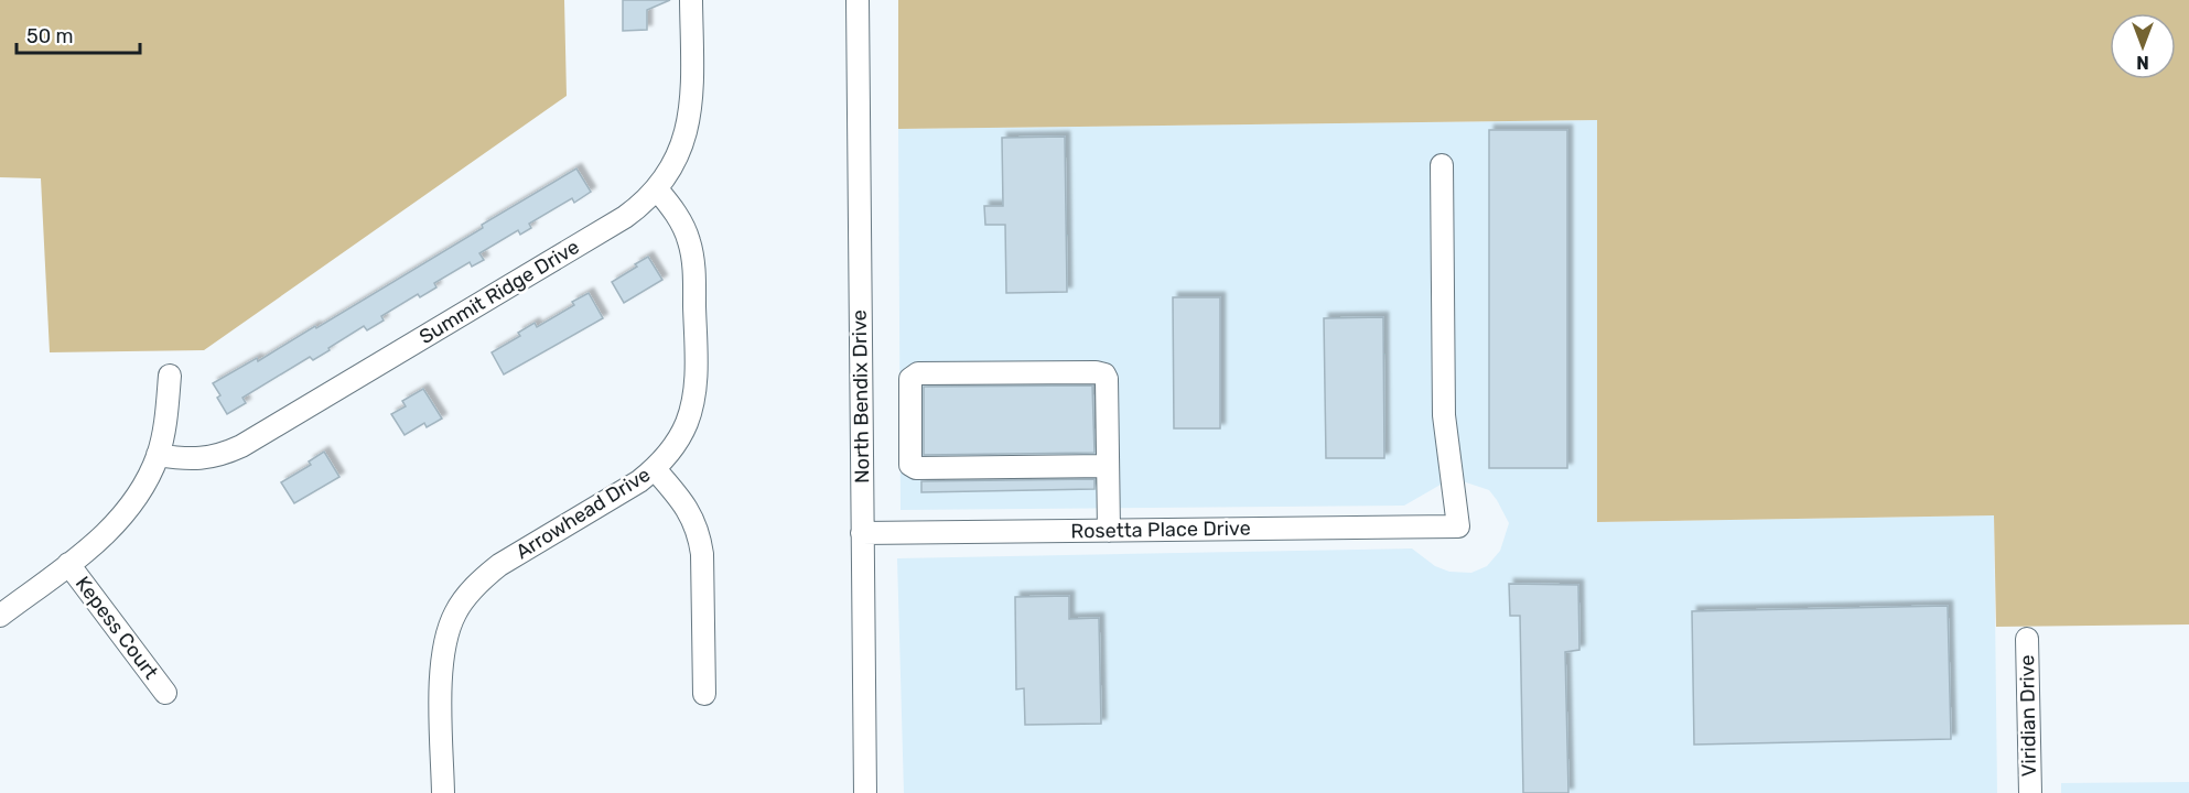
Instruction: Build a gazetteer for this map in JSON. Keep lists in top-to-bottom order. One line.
{"streets":{"street":["Summit Ridge Drive","North Bendix Drive","Arrowhead Drive","Rosetta Place Drive","Kepess Court","Viridian Drive"]},"crossings":[["Summit Ridge Drive","Arrowhead Drive"],["North Bendix Drive","Rosetta Place Drive"]],"scale_bar":"50 m","north":"bottom"}
